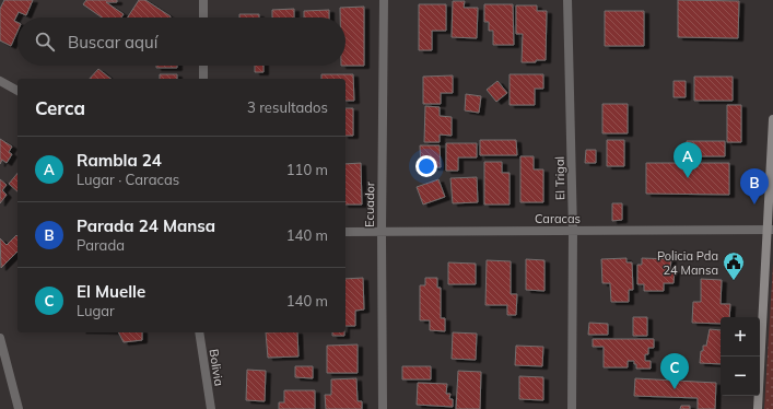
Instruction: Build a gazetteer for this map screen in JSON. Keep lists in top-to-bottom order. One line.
{"streets":{"street":["El Trigal","Ecuador","Caracas","Bolivia"]},"crossings":[["El Trigal","Caracas"],["Ecuador","Caracas"]],"places":{"public building":["Policia Pda 24 Mansa"]},"page":{"search":"Buscar aquí","heading":["Cerca","3 resultados"],"list":[{"mark":"A","name":"Rambla 24","note":"Lugar · Caracas","value":"110 m"},{"mark":"B","name":"Parada 24 Mansa","note":"Parada","value":"140 m"},{"mark":"C","name":"El Muelle","note":"Lugar","value":"140 m"}],"pins":["A","B","C"],"map_buttons":["+","−"]}}
